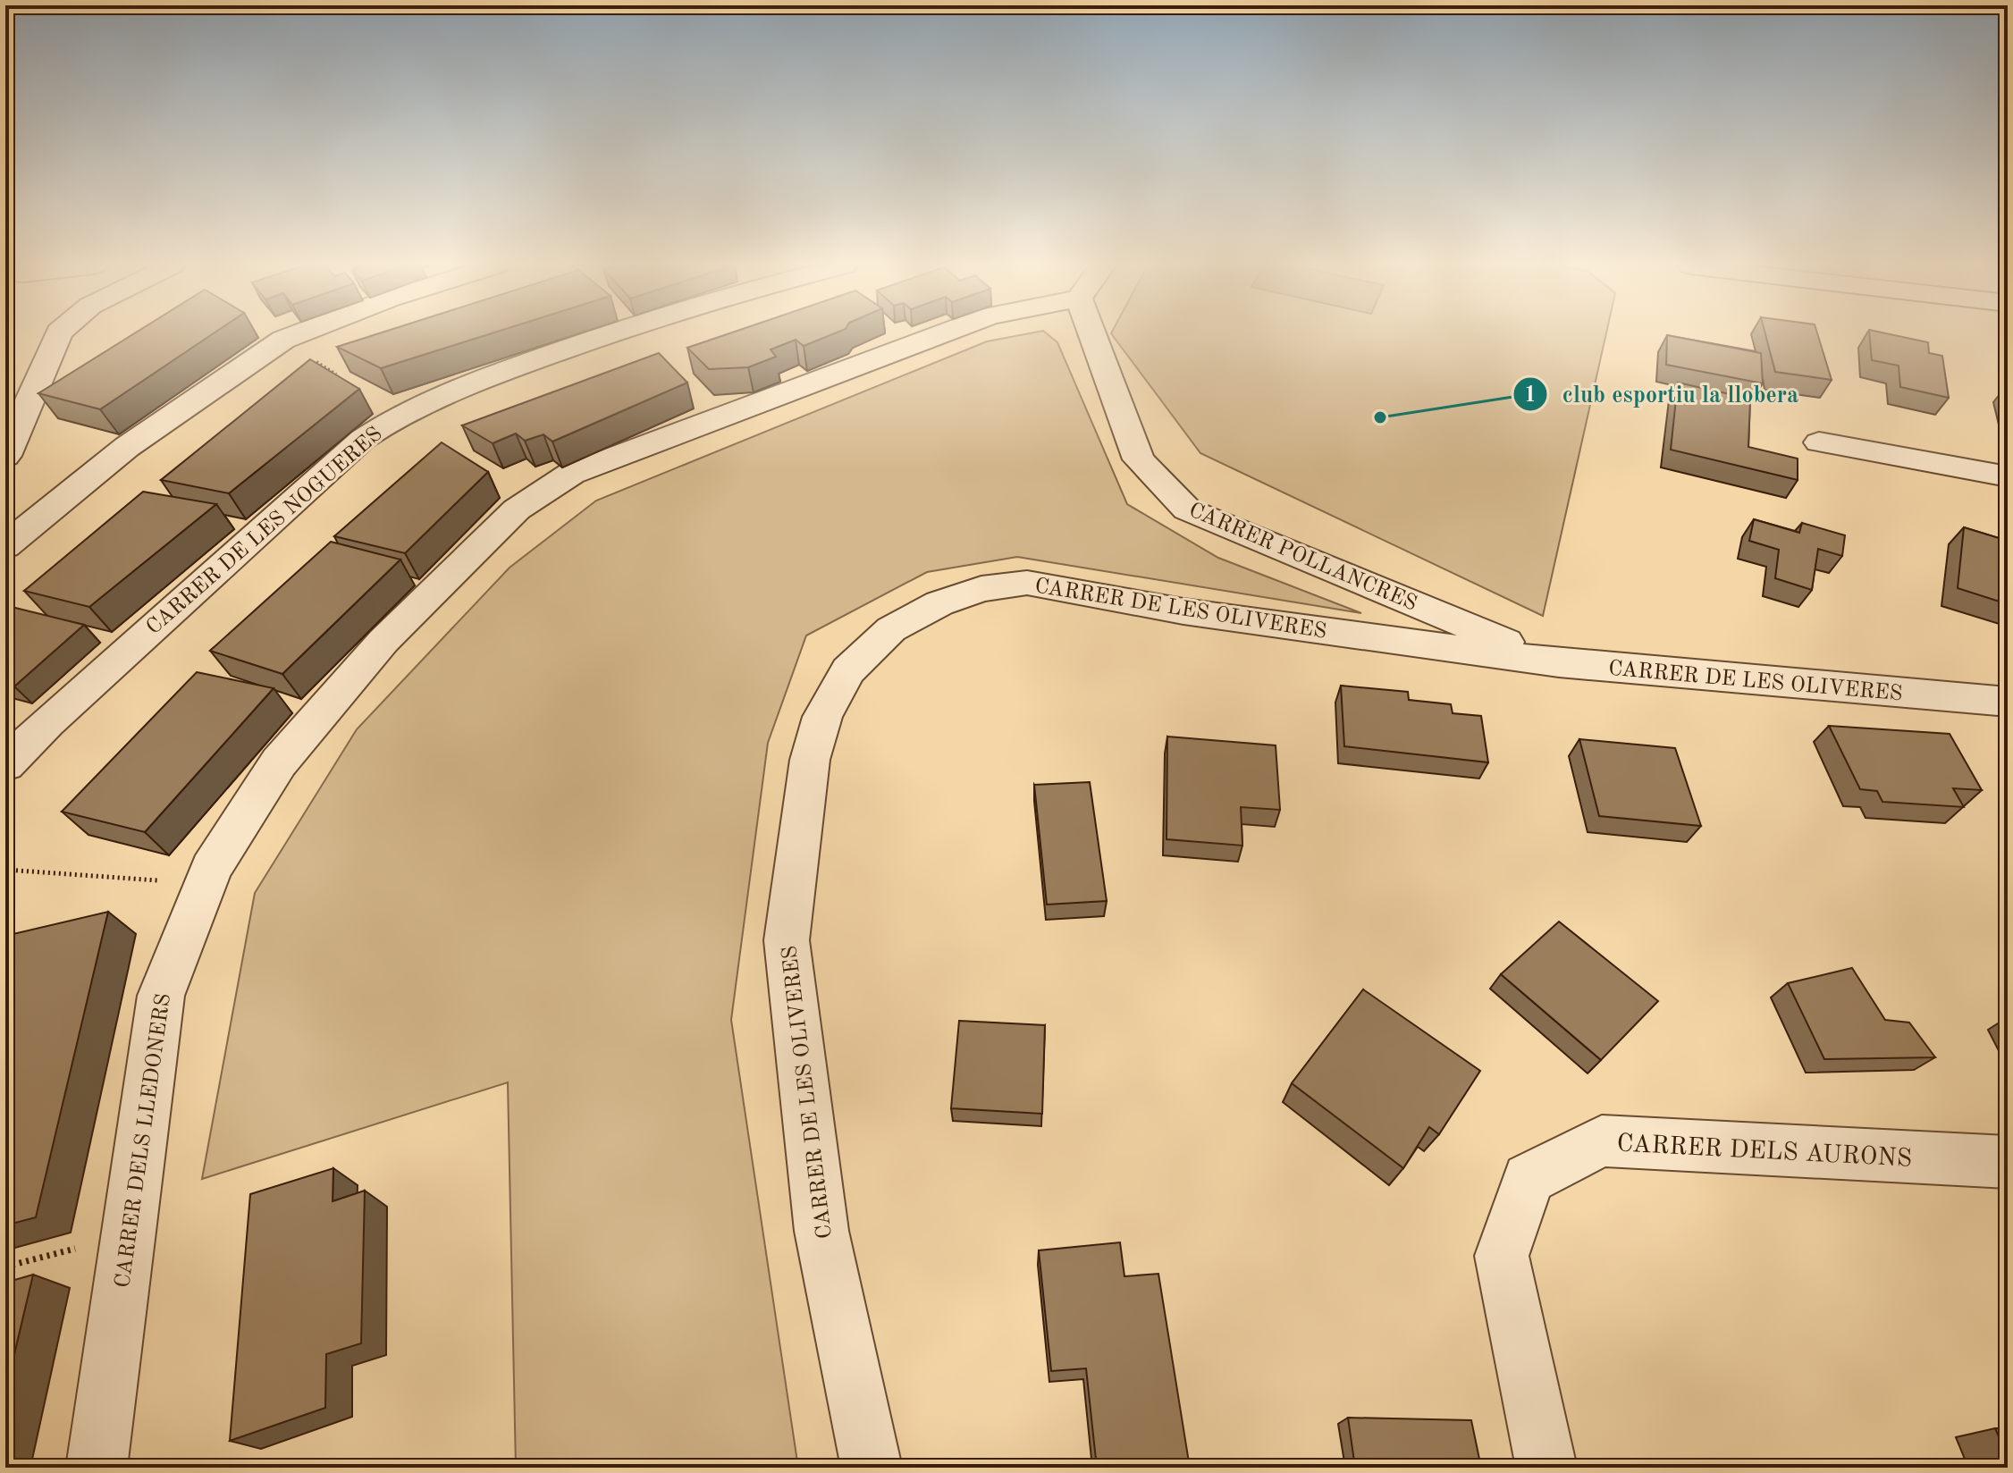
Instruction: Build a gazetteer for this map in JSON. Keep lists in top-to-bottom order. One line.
{"streets":{"street":["CARRER DE LES NOGUERES","CARRER POLLANCRES","CARRER DE LES OLIVERES","CARRER DELS LLEDONERS","CARRER DELS AURONS"]},"crossings":[["CARRER POLLANCRES","CARRER DE LES OLIVERES"]],"places":["club esportiu la llobera"]}
